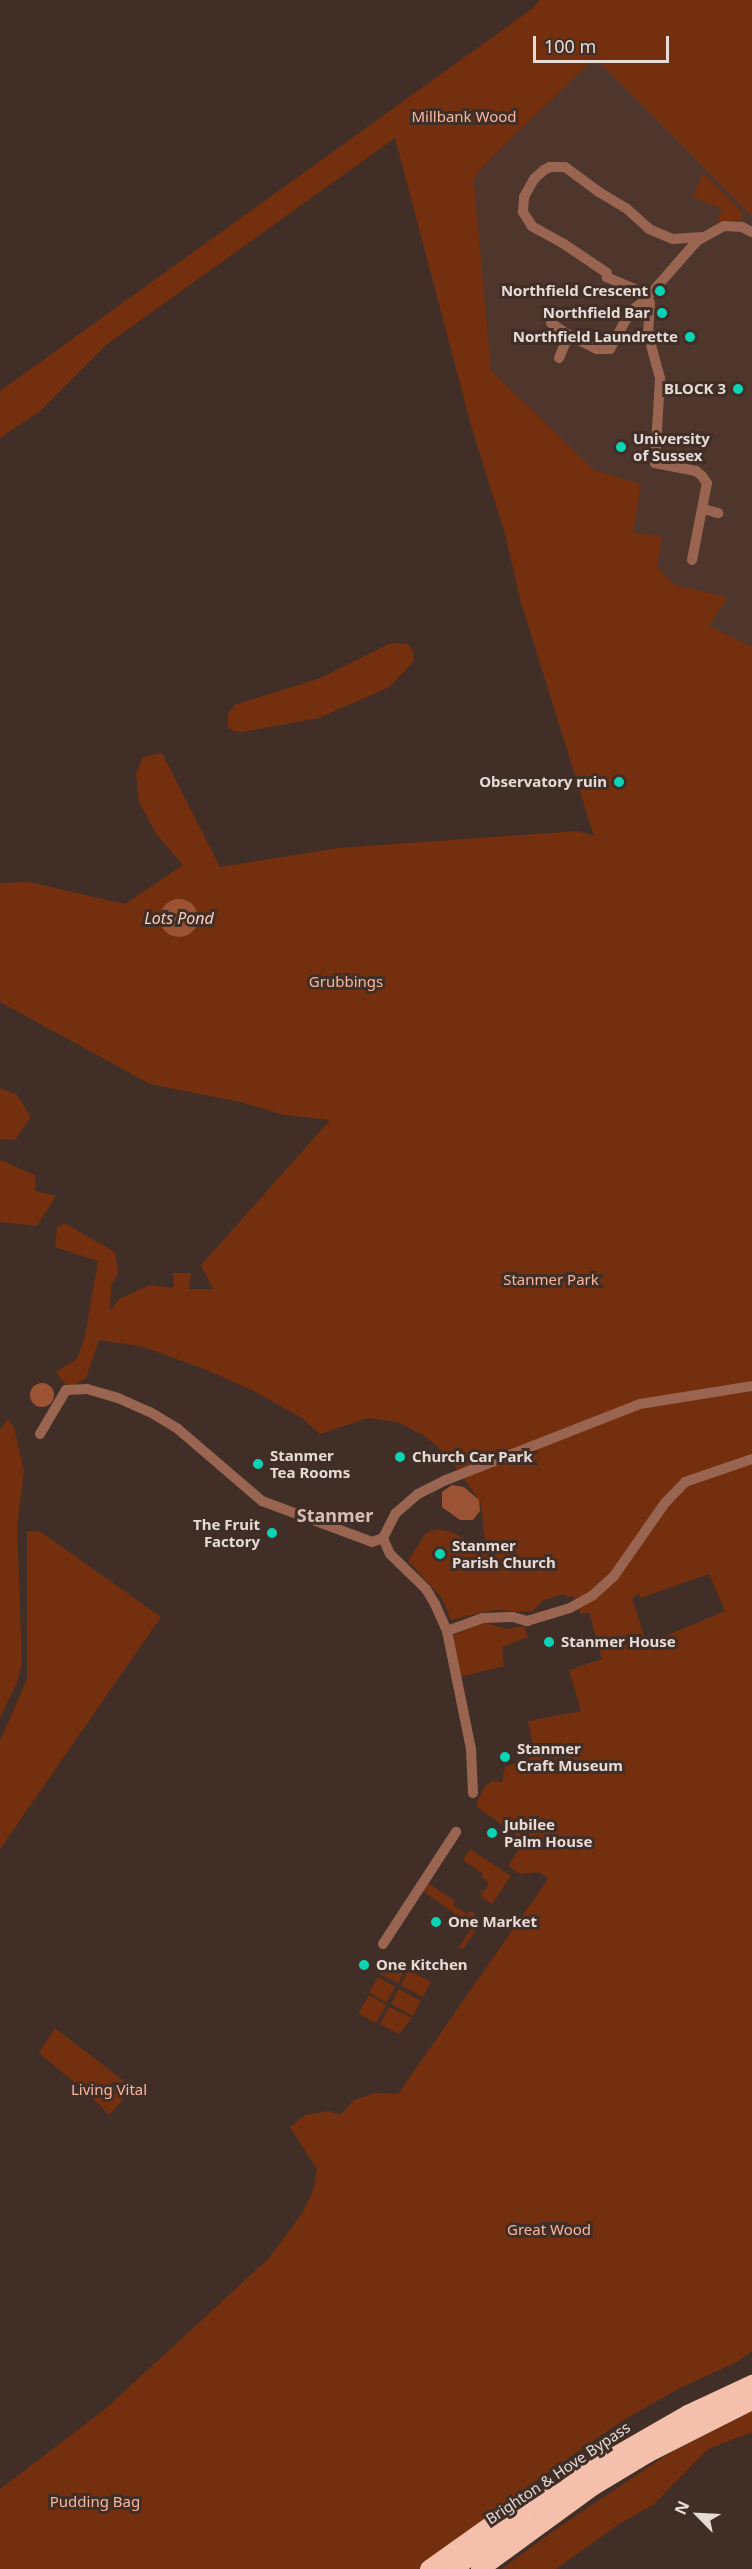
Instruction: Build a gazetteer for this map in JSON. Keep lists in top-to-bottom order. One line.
{"streets":{"highway":["Brighton & Hove Bypass"]},"districts":["Stanmer"],"water":["Lots Pond"],"parks":["Millbank Wood","Grubbings","Stanmer Park","Living Vital","Great Wood","Pudding Bag"],"places":["Northfield Crescent","Northfield Bar","Northfield Laundrette","BLOCK 3","University of Sussex","Observatory ruin","Church Car Park","Stanmer Tea Rooms","The Fruit Factory","Stanmer Parish Church","Stanmer House","Stanmer Craft Museum","Jubilee Palm House","One Market","One Kitchen"],"scale_bar":"100 m","north":"top left"}
